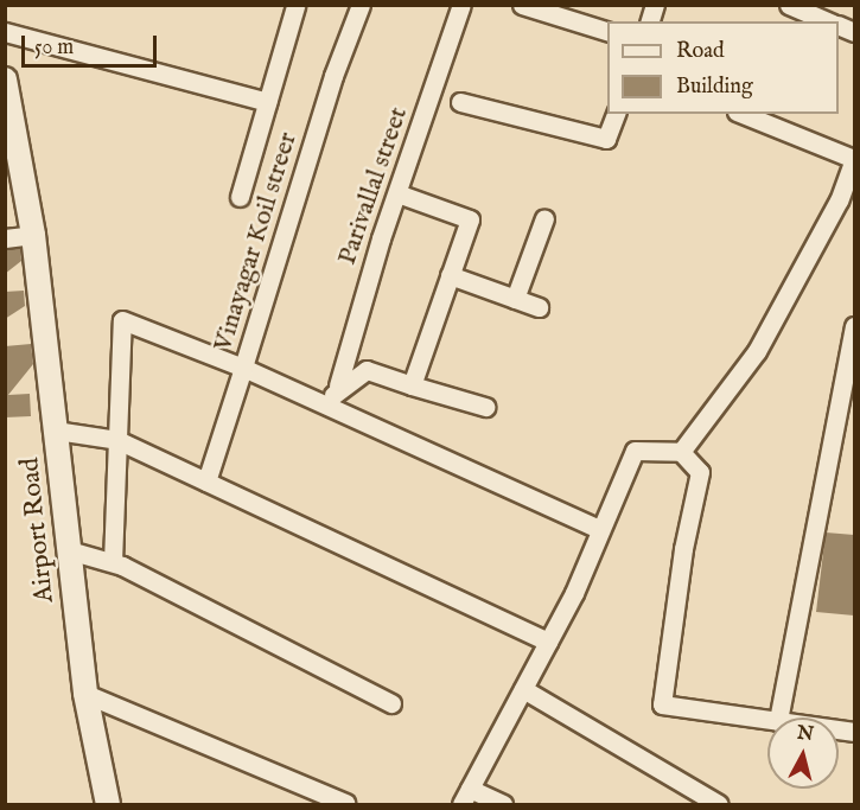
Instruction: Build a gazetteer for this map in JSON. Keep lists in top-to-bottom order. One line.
{"streets":{"street":["Parivallal street","Vinayagar Koil streer","Airport Road"]},"crossings":[["Parivallal street","Vinayagar Koil streer"]],"legend":["Road","Building"],"scale_bar":"50 m","north":"top"}
